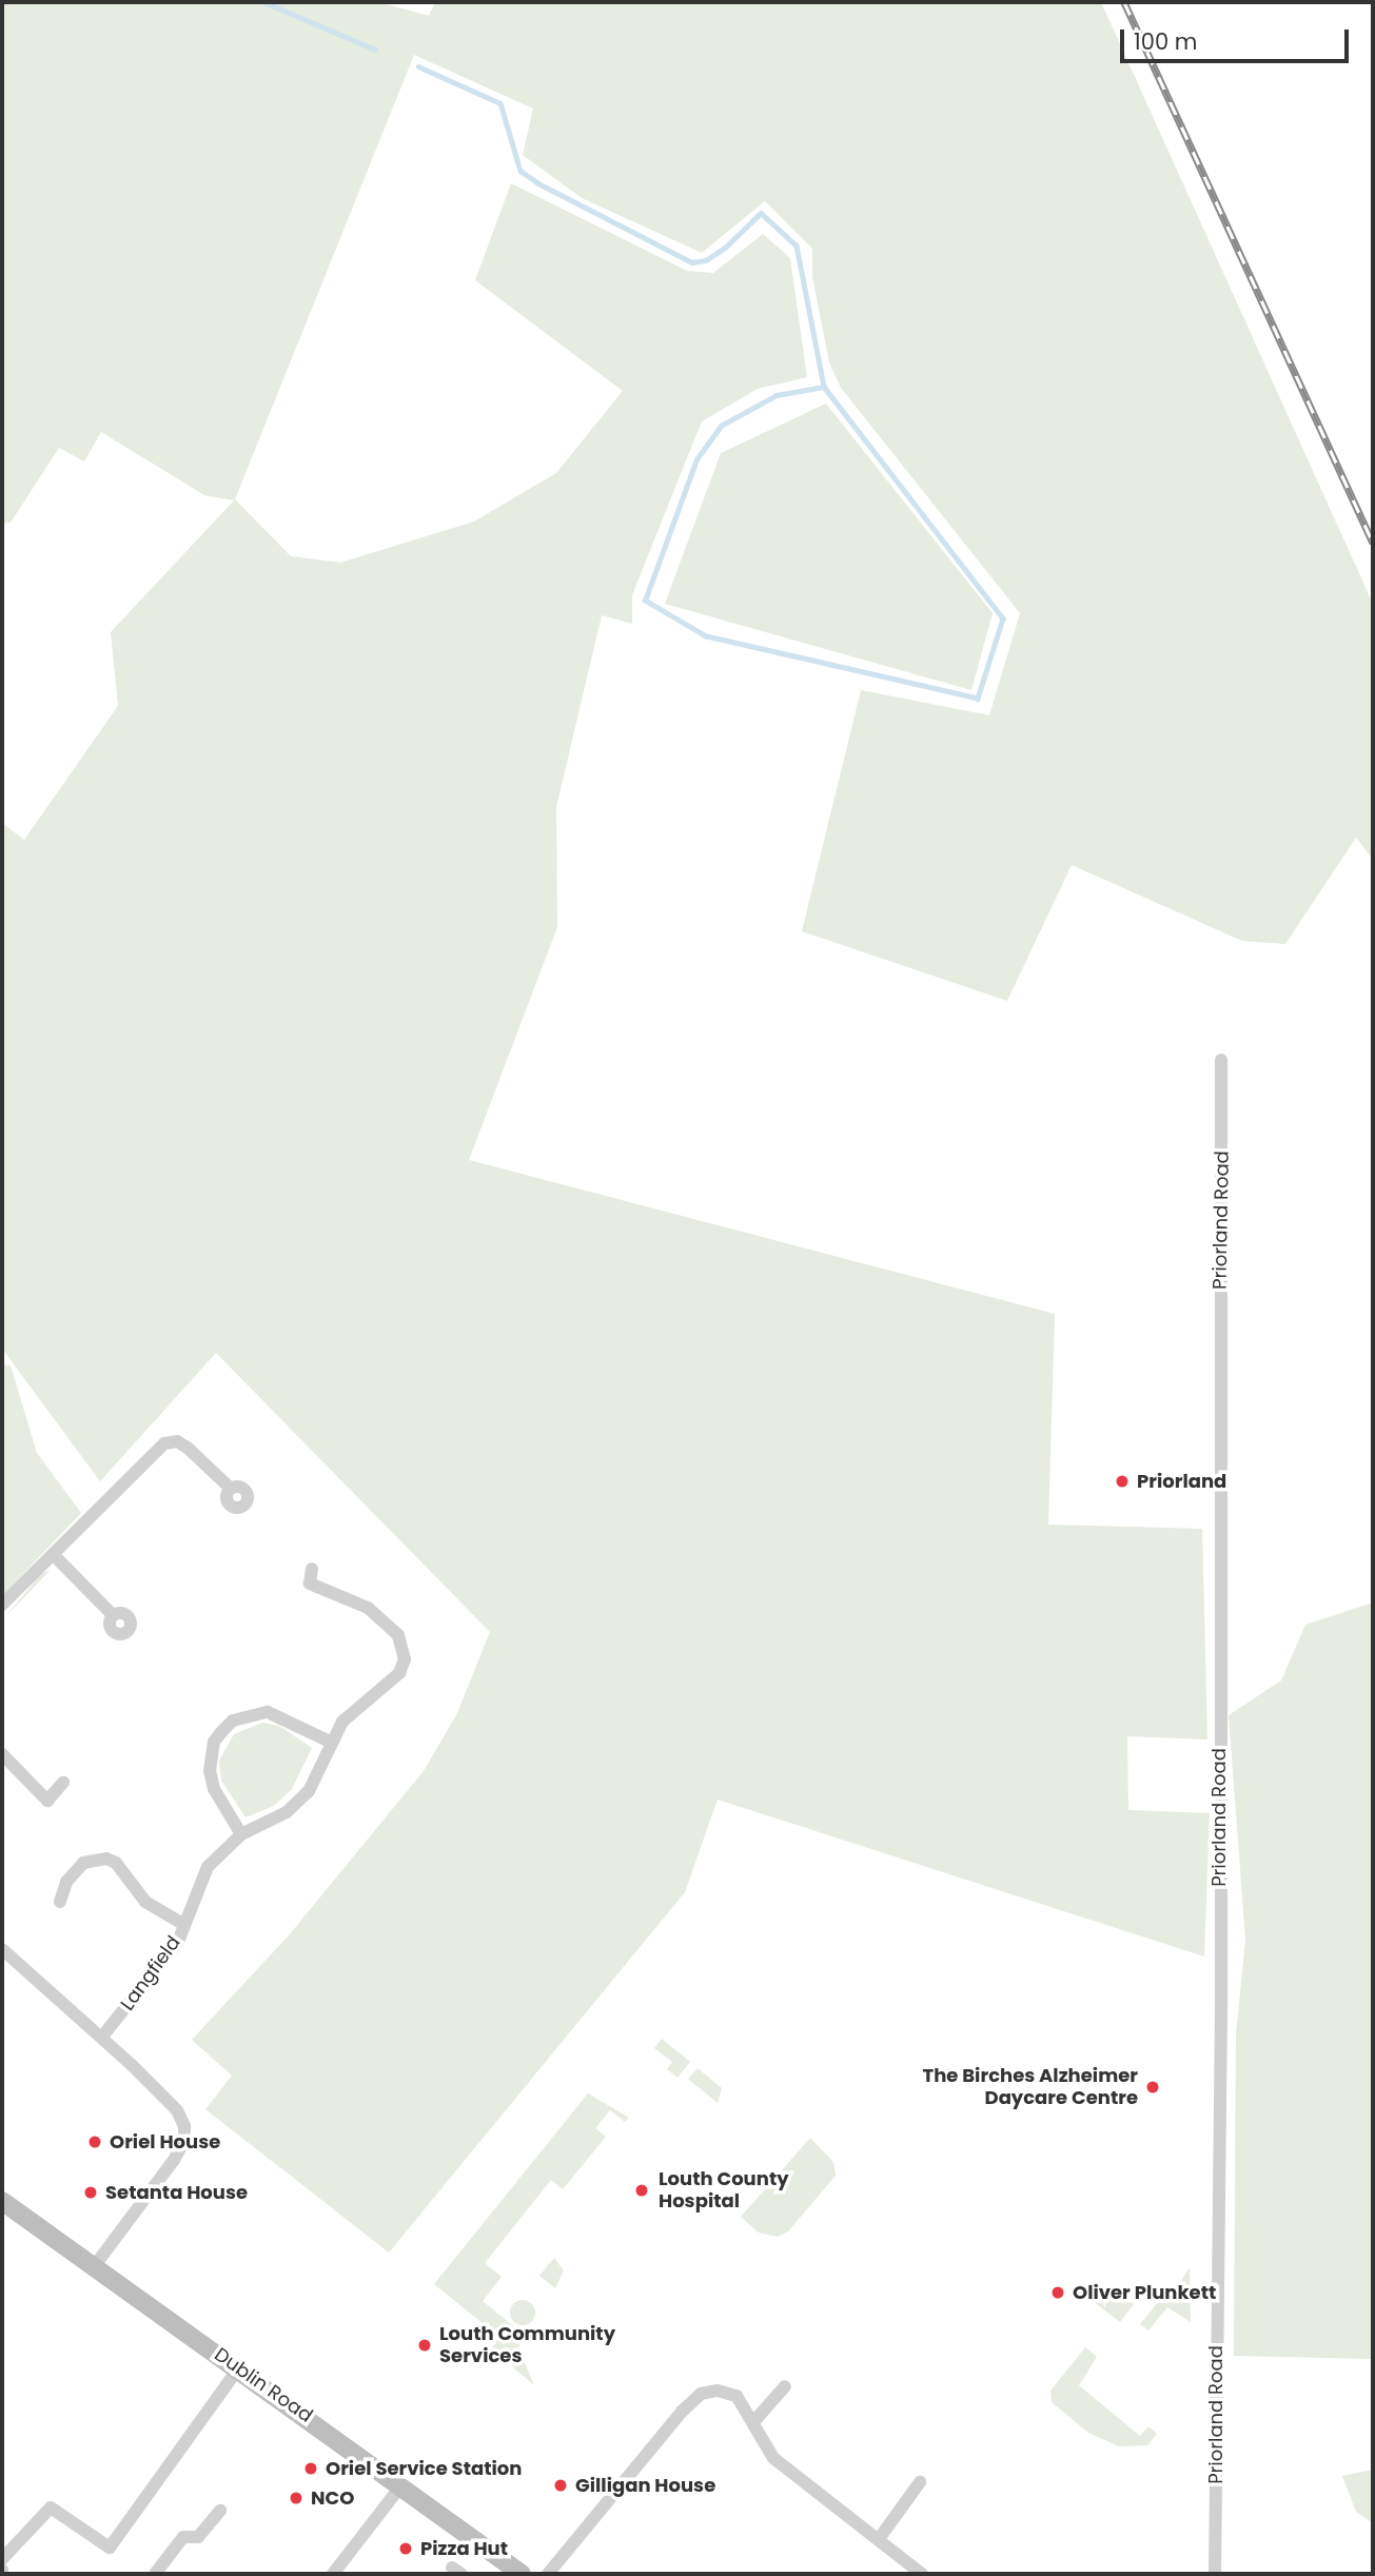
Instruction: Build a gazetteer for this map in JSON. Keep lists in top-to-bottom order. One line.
{"streets":{"main road":["Dublin Road"],"street":["Priorland Road","Langfield"]},"places":["Priorland","The Birches Alzheimer Daycare Centre","Oriel House","Louth County Hospital","Setanta House","Oliver Plunkett","Louth Community Services","Oriel Service Station","Gilligan House","NCO","Pizza Hut"],"scale_bar":"100 m"}
